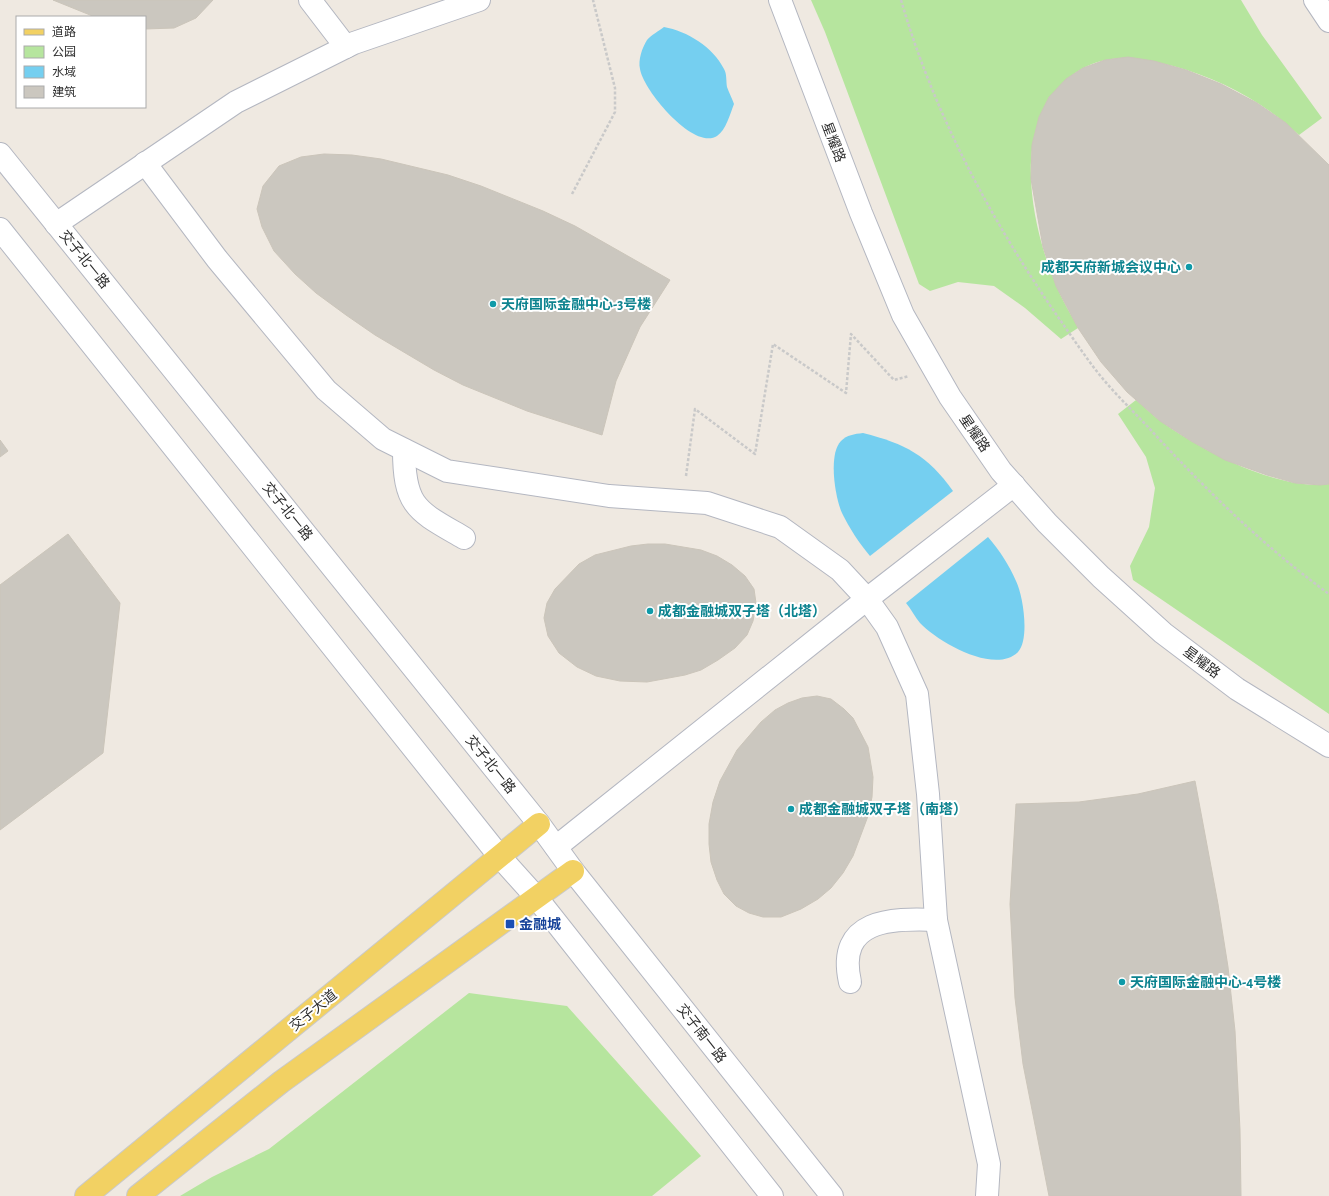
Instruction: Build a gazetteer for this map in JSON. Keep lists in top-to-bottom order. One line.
{"streets":{"main road":["交子大道"],"street":["星耀路","交子北一路","交子南一路"]},"crossings":[["交子北一路","交子大道"],["交子北一路","交子南一路"]],"places":{"other":["成都天府新城会议中心","天府国际金融中心-3号楼","成都金融城双子塔（北塔）","成都金融城双子塔（南塔）","天府国际金融中心-4号楼"],"transit":["金融城"]},"legend":["道路","公园","水域","建筑"]}
